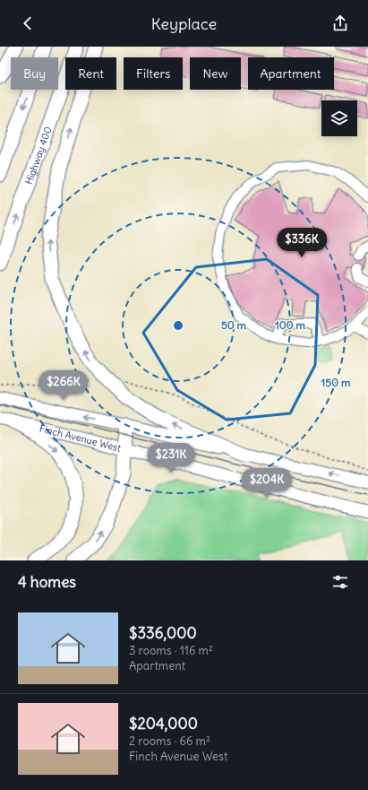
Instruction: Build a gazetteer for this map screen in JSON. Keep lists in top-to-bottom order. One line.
{"streets":{"highway":["Highway 400"],"main road":["Finch Avenue West"]},"page":{"header":"Keyplace","chip":["Buy","Rent","Filters","New","Apartment"],"price":["$336K","$266K","$231K","$204K"],"heading":"4 homes","list":[{"name":"$336,000","note":"3 rooms · 116 m² · Apartment"},{"name":"$204,000","note":"2 rooms · 66 m² · Finch Avenue West"}]},"rings":["50 m","100 m","150 m"]}
